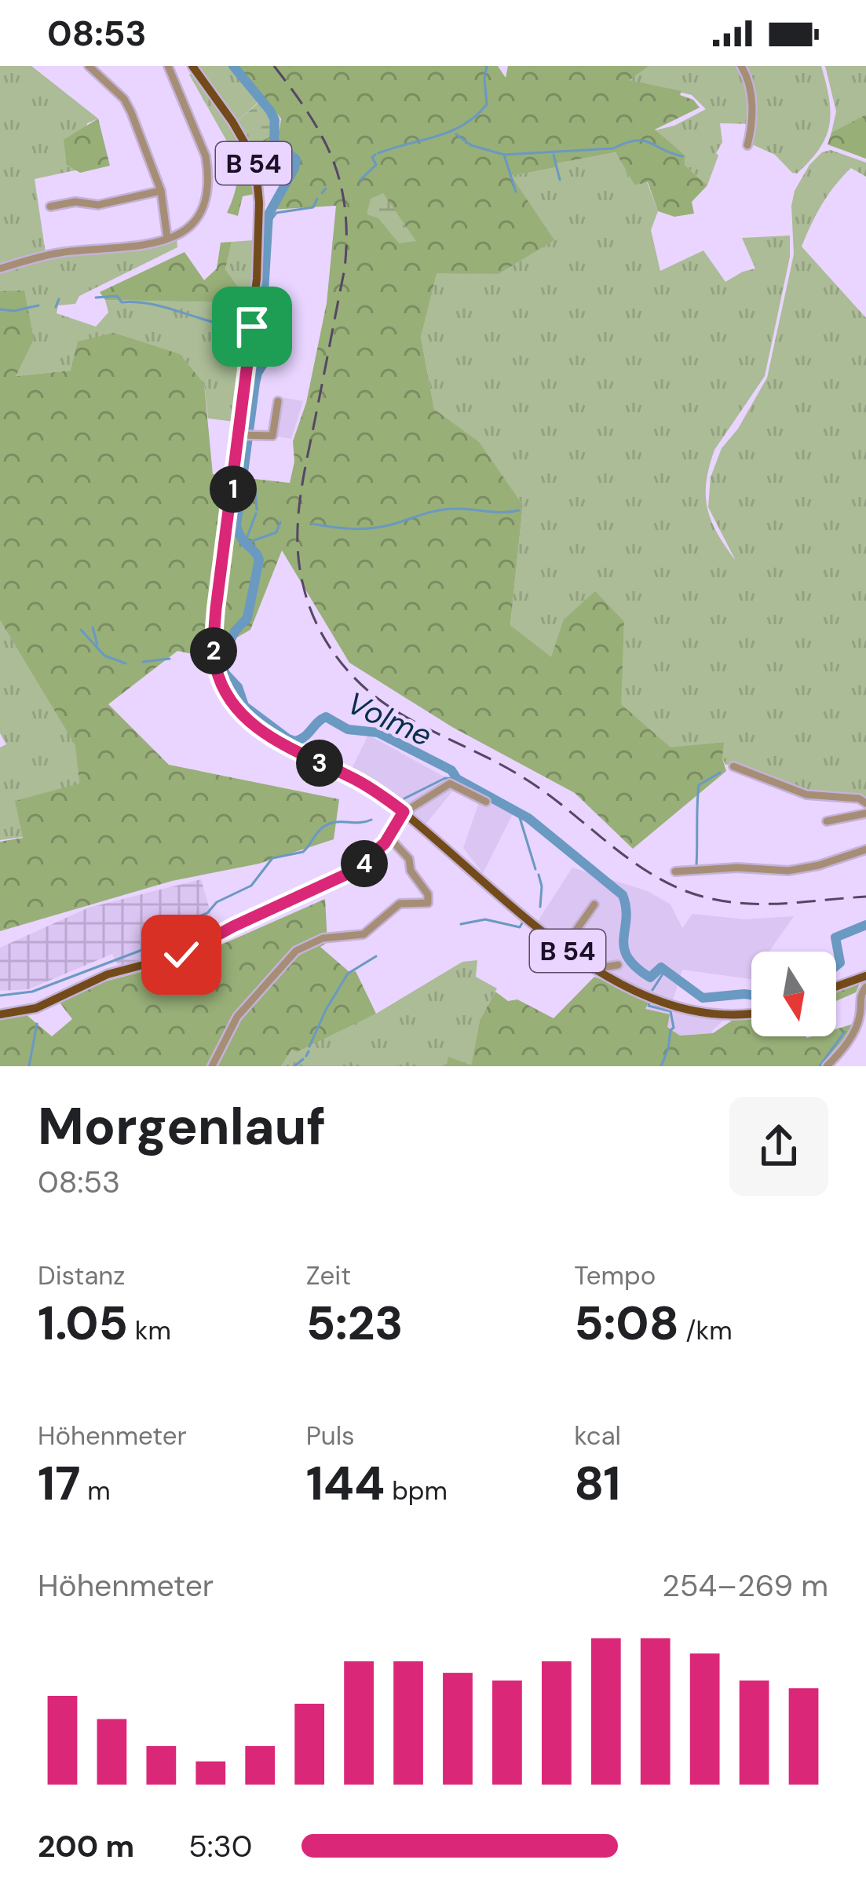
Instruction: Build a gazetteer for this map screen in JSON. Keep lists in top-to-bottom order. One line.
{"streets":{"main road":["B 54"]},"water":["Volme"],"north":"bottom","page":{"status":"08:53","pins":["1","2","3","4"],"heading":["Morgenlauf","08:53"],"stats":[["Distanz","1.05 km"],["Zeit","5:23"],["Tempo","5:08 /km"],["Höhenmeter","17 m"],["Puls","144 bpm"],["kcal","81"]],"chart":["Höhenmeter","254–269 m"],"list":[{"name":"200 m","note":"5:30"}]}}
